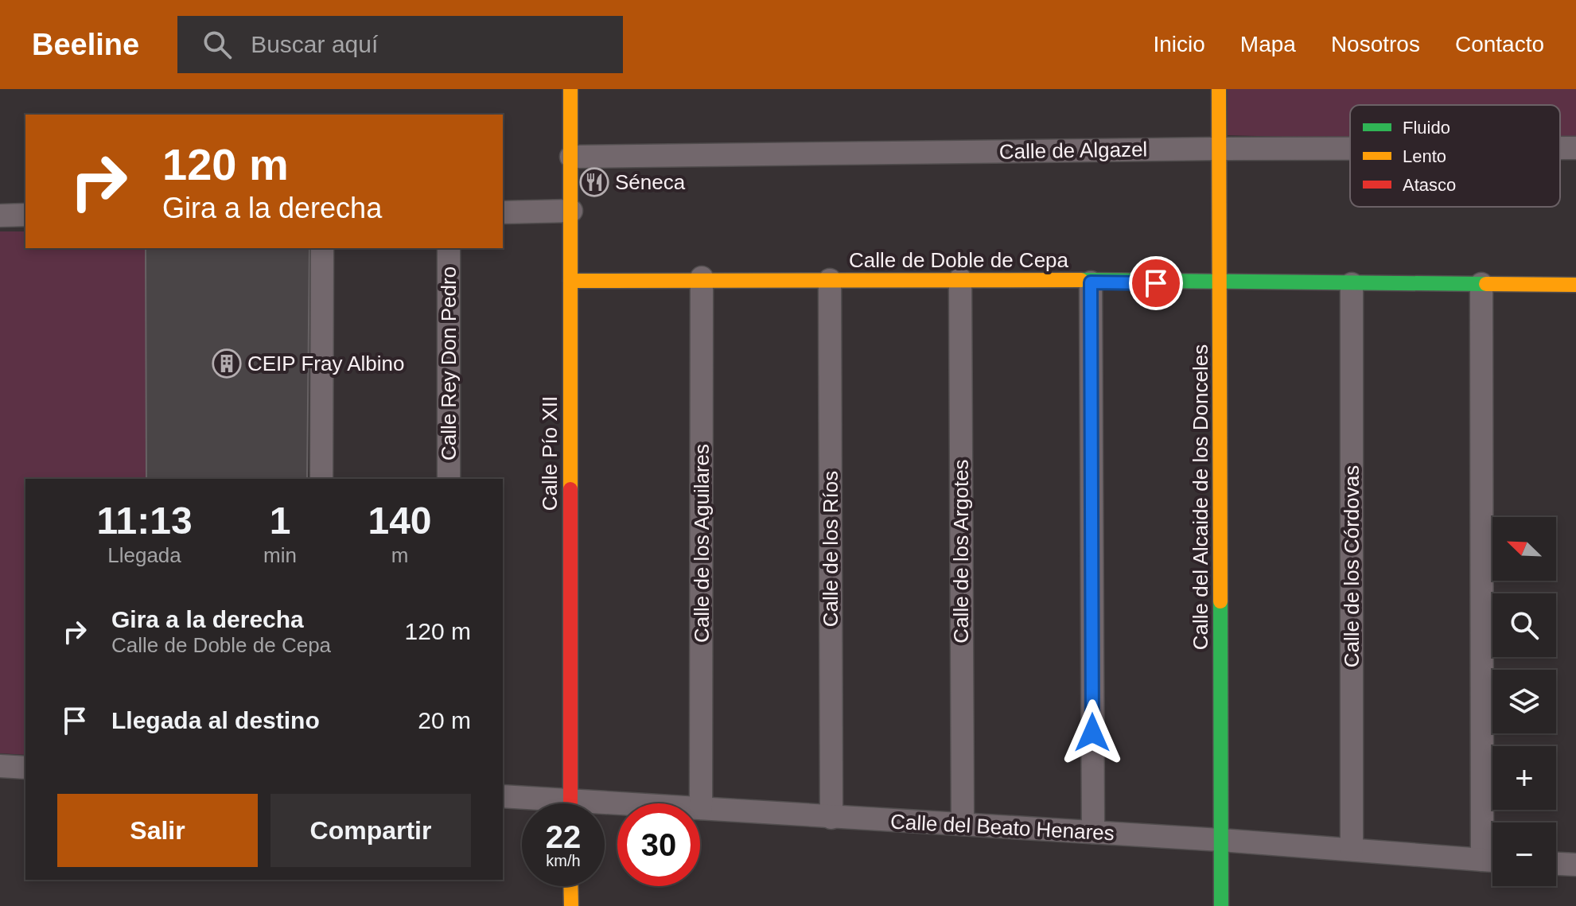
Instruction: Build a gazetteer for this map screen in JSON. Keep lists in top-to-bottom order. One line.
{"streets":{"street":["Calle de Algazel","Calle de Doble de Cepa","Calle Rey Don Pedro","Calle Pío XII","Calle del Alcaide de los Donceles","Calle de los Aguilares","Calle de los Ríos","Calle de los Argotes","Calle de los Córdovas","Calle del Beato Henares"]},"crossings":[["Calle de Algazel","Calle Pío XII"],["Calle de Algazel","Calle del Alcaide de los Donceles"],["Calle de Doble de Cepa","Calle Pío XII"],["Calle de Doble de Cepa","Calle del Alcaide de los Donceles"],["Calle de Doble de Cepa","Calle de los Aguilares"],["Calle de Doble de Cepa","Calle de los Ríos"],["Calle de Doble de Cepa","Calle de los Argotes"],["Calle de Doble de Cepa","Calle de los Córdovas"],["Calle del Alcaide de los Donceles","Calle del Beato Henares"],["Calle de los Aguilares","Calle del Beato Henares"],["Calle de los Ríos","Calle del Beato Henares"],["Calle de los Argotes","Calle del Beato Henares"],["Calle de los Córdovas","Calle del Beato Henares"]],"places":{"restaurant":["Séneca"],"building":["CEIP Fray Albino"]},"legend":["Fluido","Lento","Atasco"],"north":"top left","page":{"header":"Beeline","search":"Buscar aquí","nav":["Inicio","Mapa","Nosotros","Contacto"],"turn":["120 m","Gira a la derecha"],"eta":["11:13","Llegada","1","min","140","m"],"map_buttons":["+","−"],"list":[{"name":"Gira a la derecha","note":"Calle de Doble de Cepa","value":"120 m"},{"name":"Llegada al destino","value":"20 m"}],"buttons":["Salir","Compartir"],"speed":"22 km/h","limit":"30"}}
